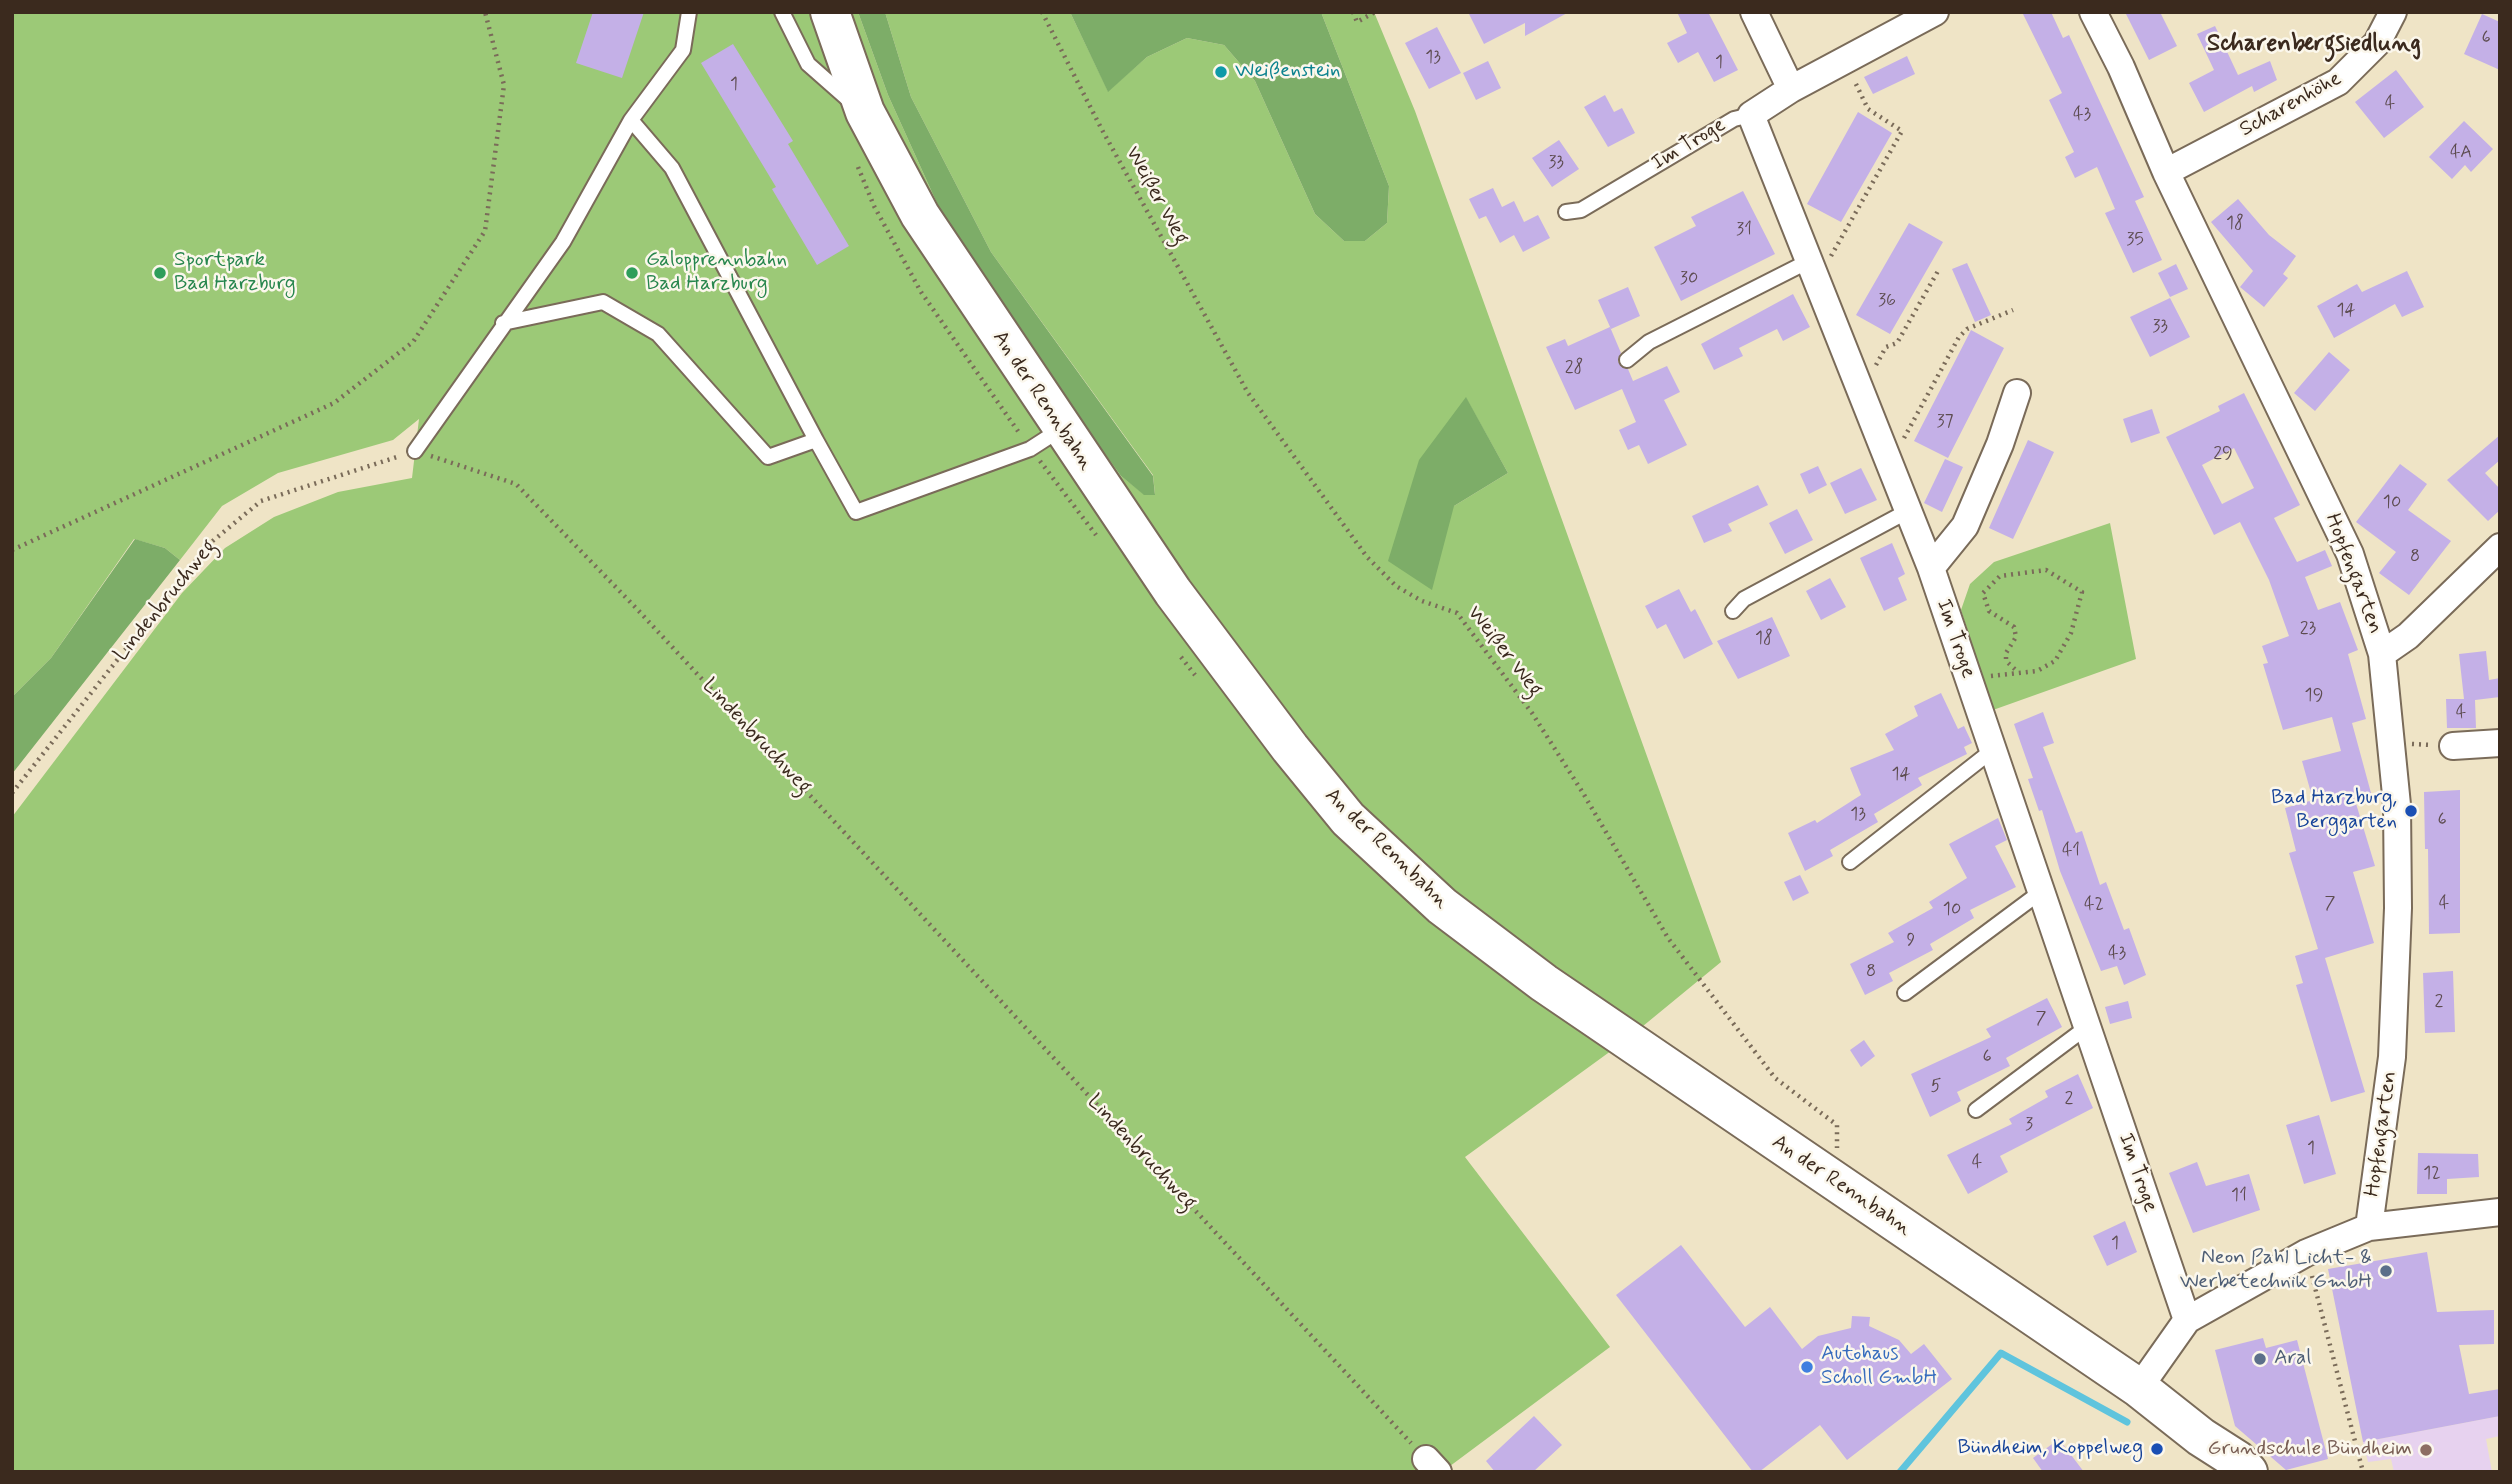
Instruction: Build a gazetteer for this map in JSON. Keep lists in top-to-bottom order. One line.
{"streets":{"main road":["An der Rennbahn"],"street":["Scharenhöhe","Im Troge","Hopfengarten"],"path":["Weißer Weg","Lindenbruchweg"]},"crossings":[["Scharenhöhe","Hopfengarten"],["Weißer Weg","An der Rennbahn"]],"districts":["Scharenbergsiedlung"],"places":["Weißenstein","Sportpark Bad Harzburg","Galopprennbahn Bad Harzburg","Bad Harzburg, Berggarten","Neon Pahl Licht- & Werbetechnik GmbH","Aral","Autohaus Scholl GmbH","Bündheim, Koppelweg","Grundschule Bündheim"],"house_numbers":["6","13","1","1","4","43","4A","33","18","31","35","30","36","14","33","28","37","29","10","8","23","18","19","4","14","13","6","41","7","4","42","10","9","43","8","2","7","6","5","2","3","1","4","12","11","1"]}
